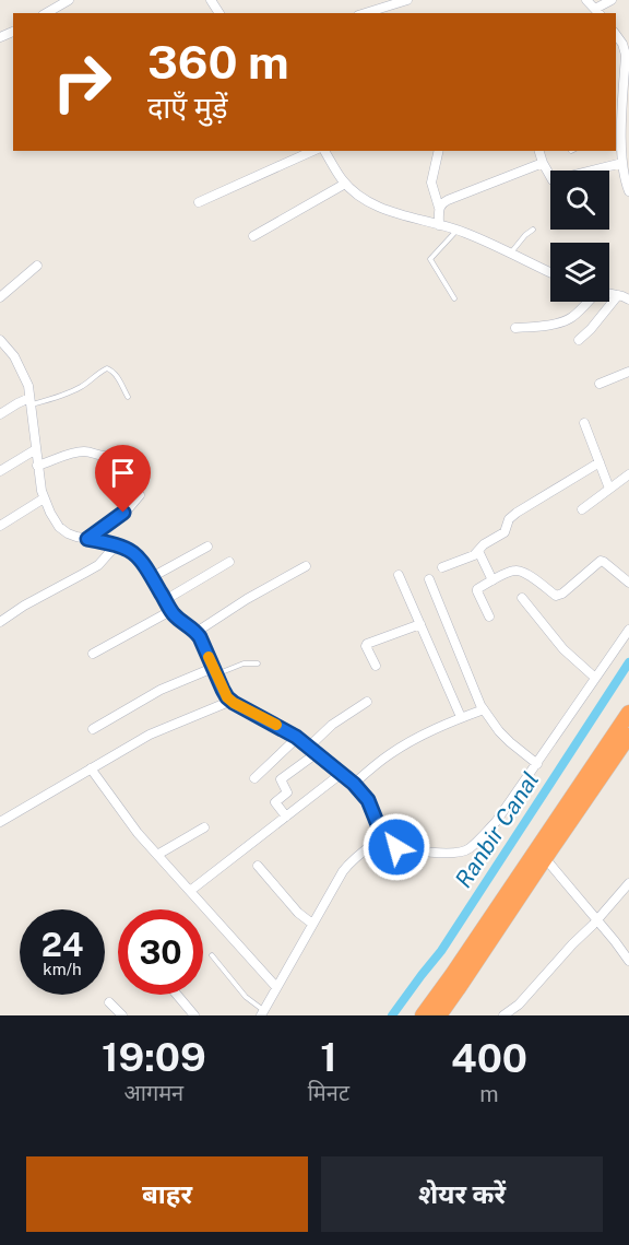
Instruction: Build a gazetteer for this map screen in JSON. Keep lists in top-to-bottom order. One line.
{"water":["Ranbir Canal"],"page":{"turn":["360 m","दाएँ मुड़ें"],"speed":"24 km/h","limit":"30","eta":["19:09","आगमन","1","मिनट","400","m"],"buttons":["बाहर","शेयर करें"]}}
